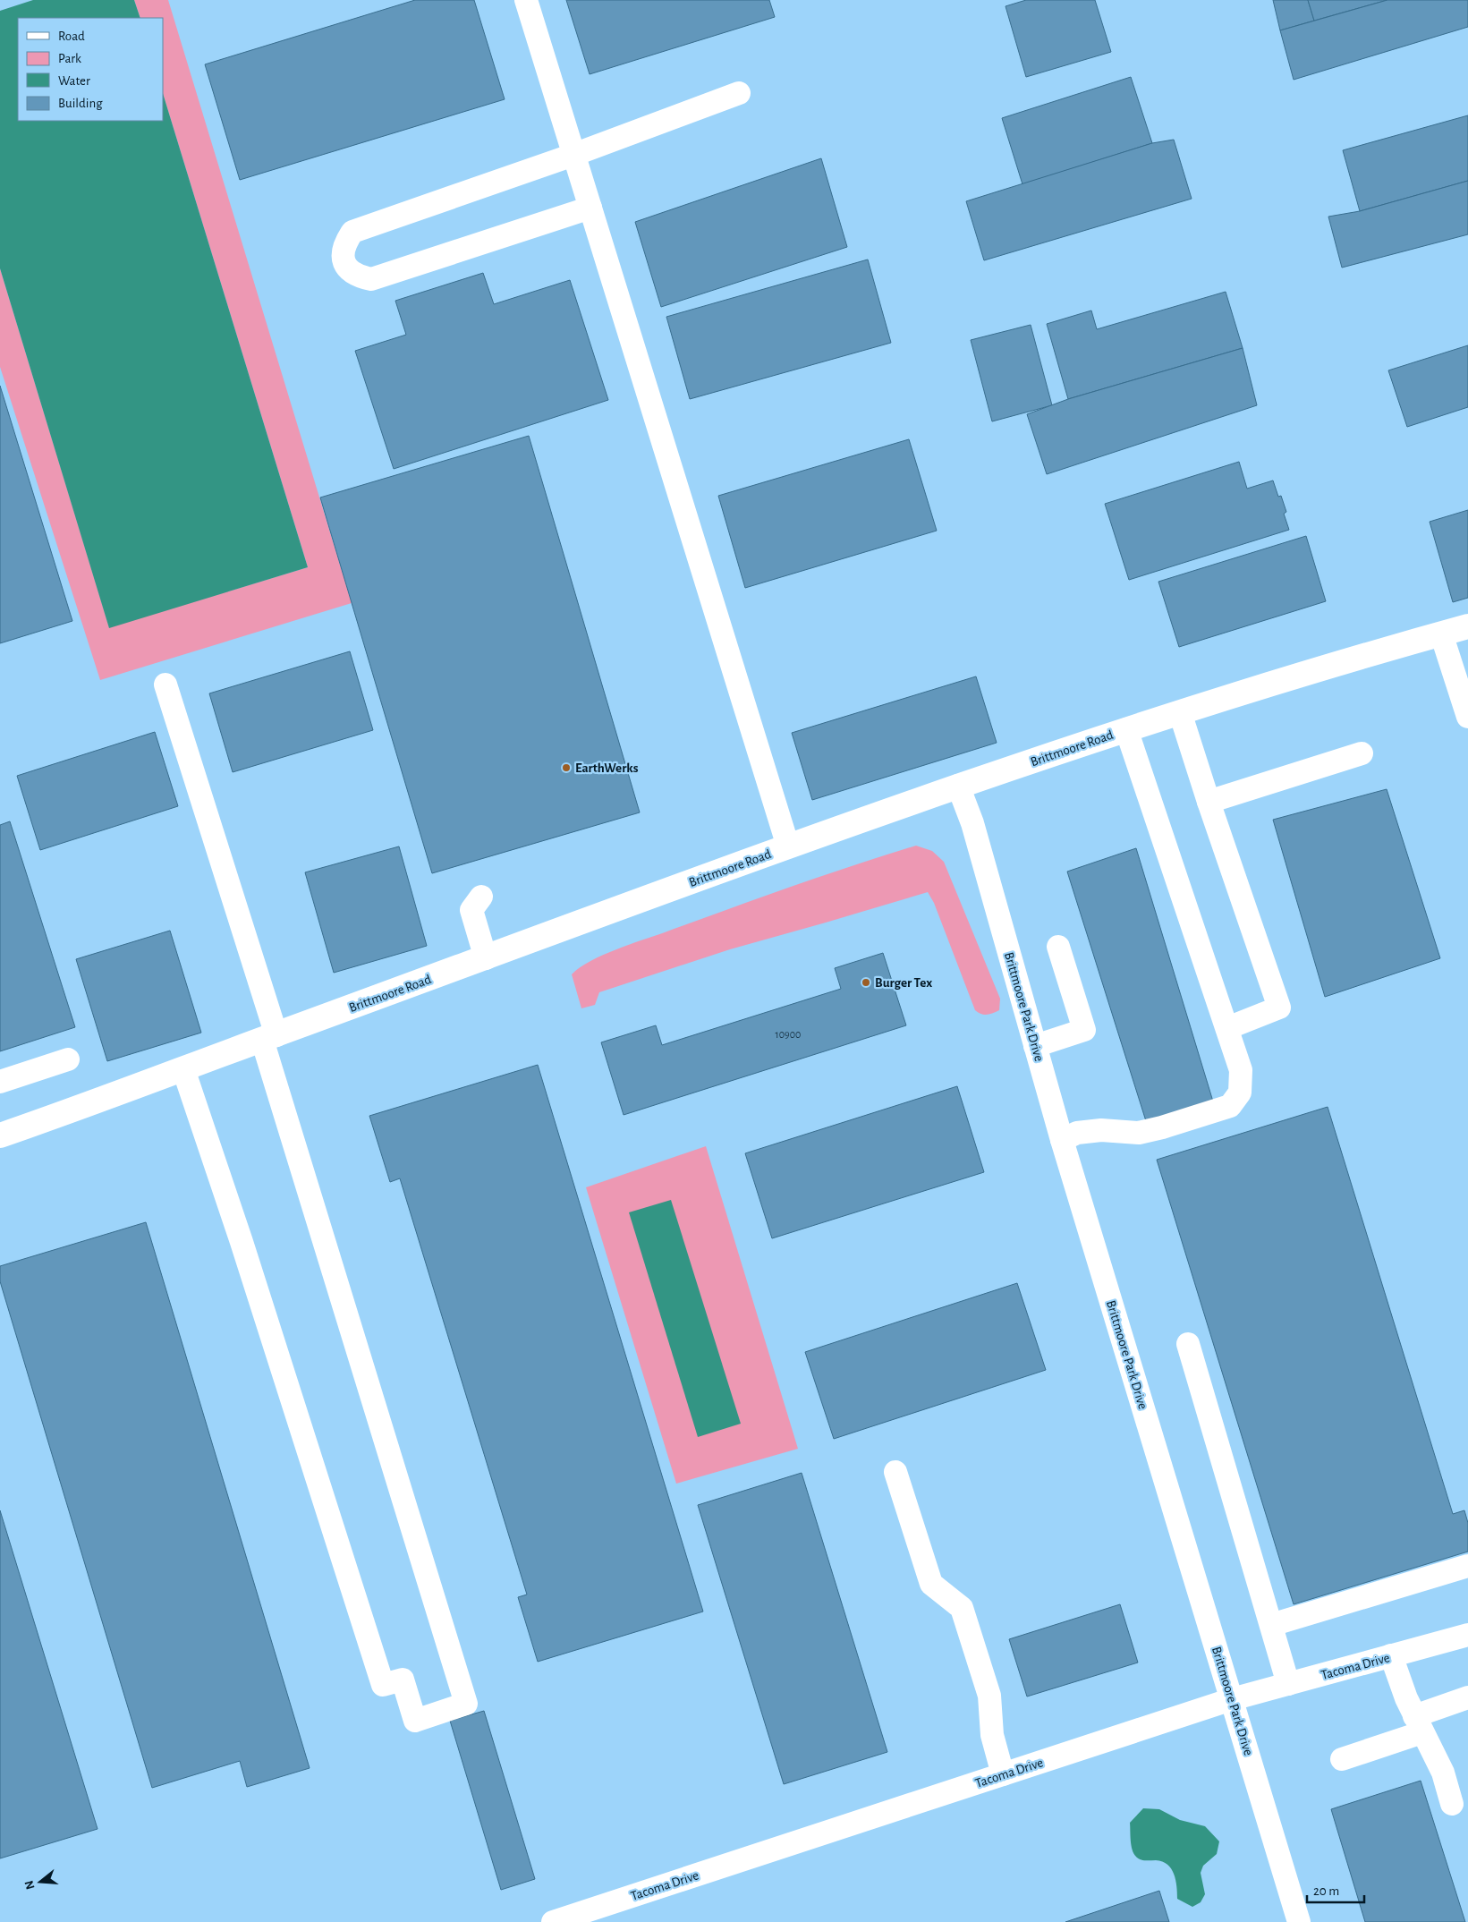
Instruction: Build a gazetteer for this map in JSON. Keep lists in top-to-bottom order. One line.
{"streets":{"main road":["Brittmoore Road"],"street":["Brittmoore Park Drive","Tacoma Drive"]},"crossings":[["Brittmoore Road","Brittmoore Park Drive"],["Brittmoore Park Drive","Tacoma Drive"]],"places":["EarthWerks","Burger Tex"],"house_numbers":["10900"],"legend":["Road","Park","Water","Building"],"scale_bar":"20 m","north":"left"}
